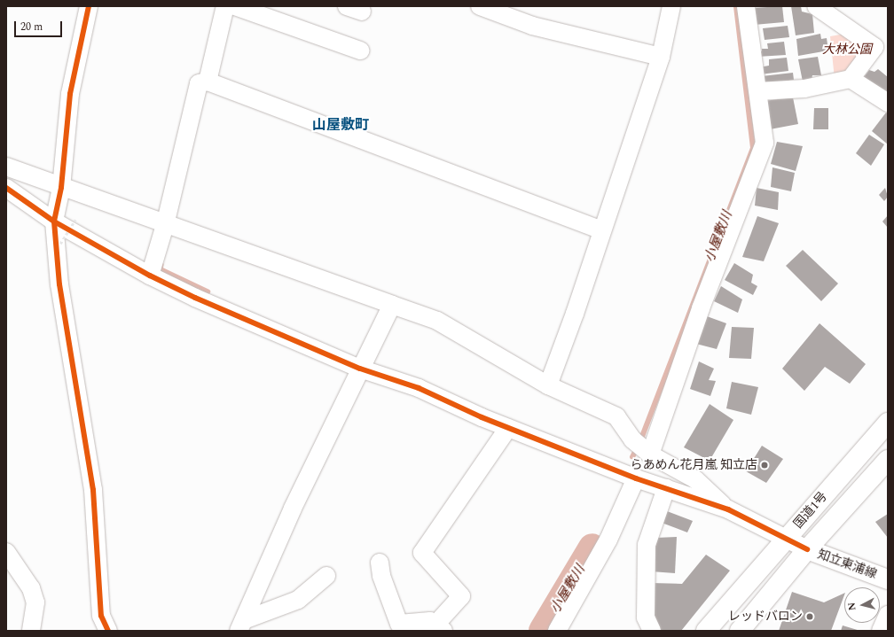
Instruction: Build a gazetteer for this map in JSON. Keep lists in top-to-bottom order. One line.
{"streets":{"main road":["国道1号","知立東浦線"]},"crossings":[["国道1号","知立東浦線"]],"districts":["山屋敷町"],"water":["小屋敷川"],"parks":["大林公園"],"places":["らあめん花月嵐 知立店","レッドバロン"],"scale_bar":"20 m","north":"left"}
